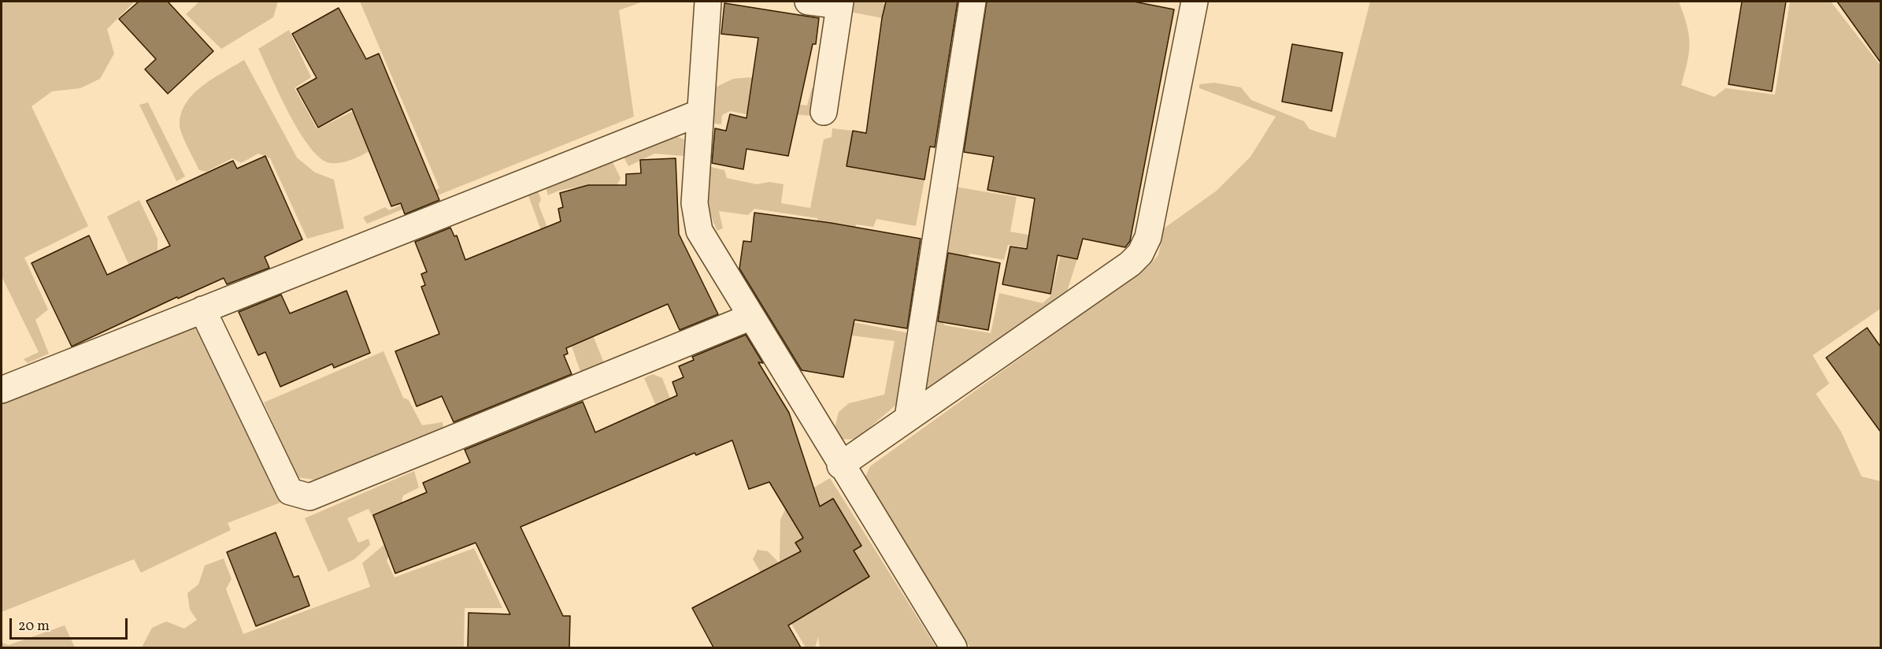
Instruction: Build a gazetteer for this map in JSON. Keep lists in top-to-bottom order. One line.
{"scale_bar":"20 m"}
